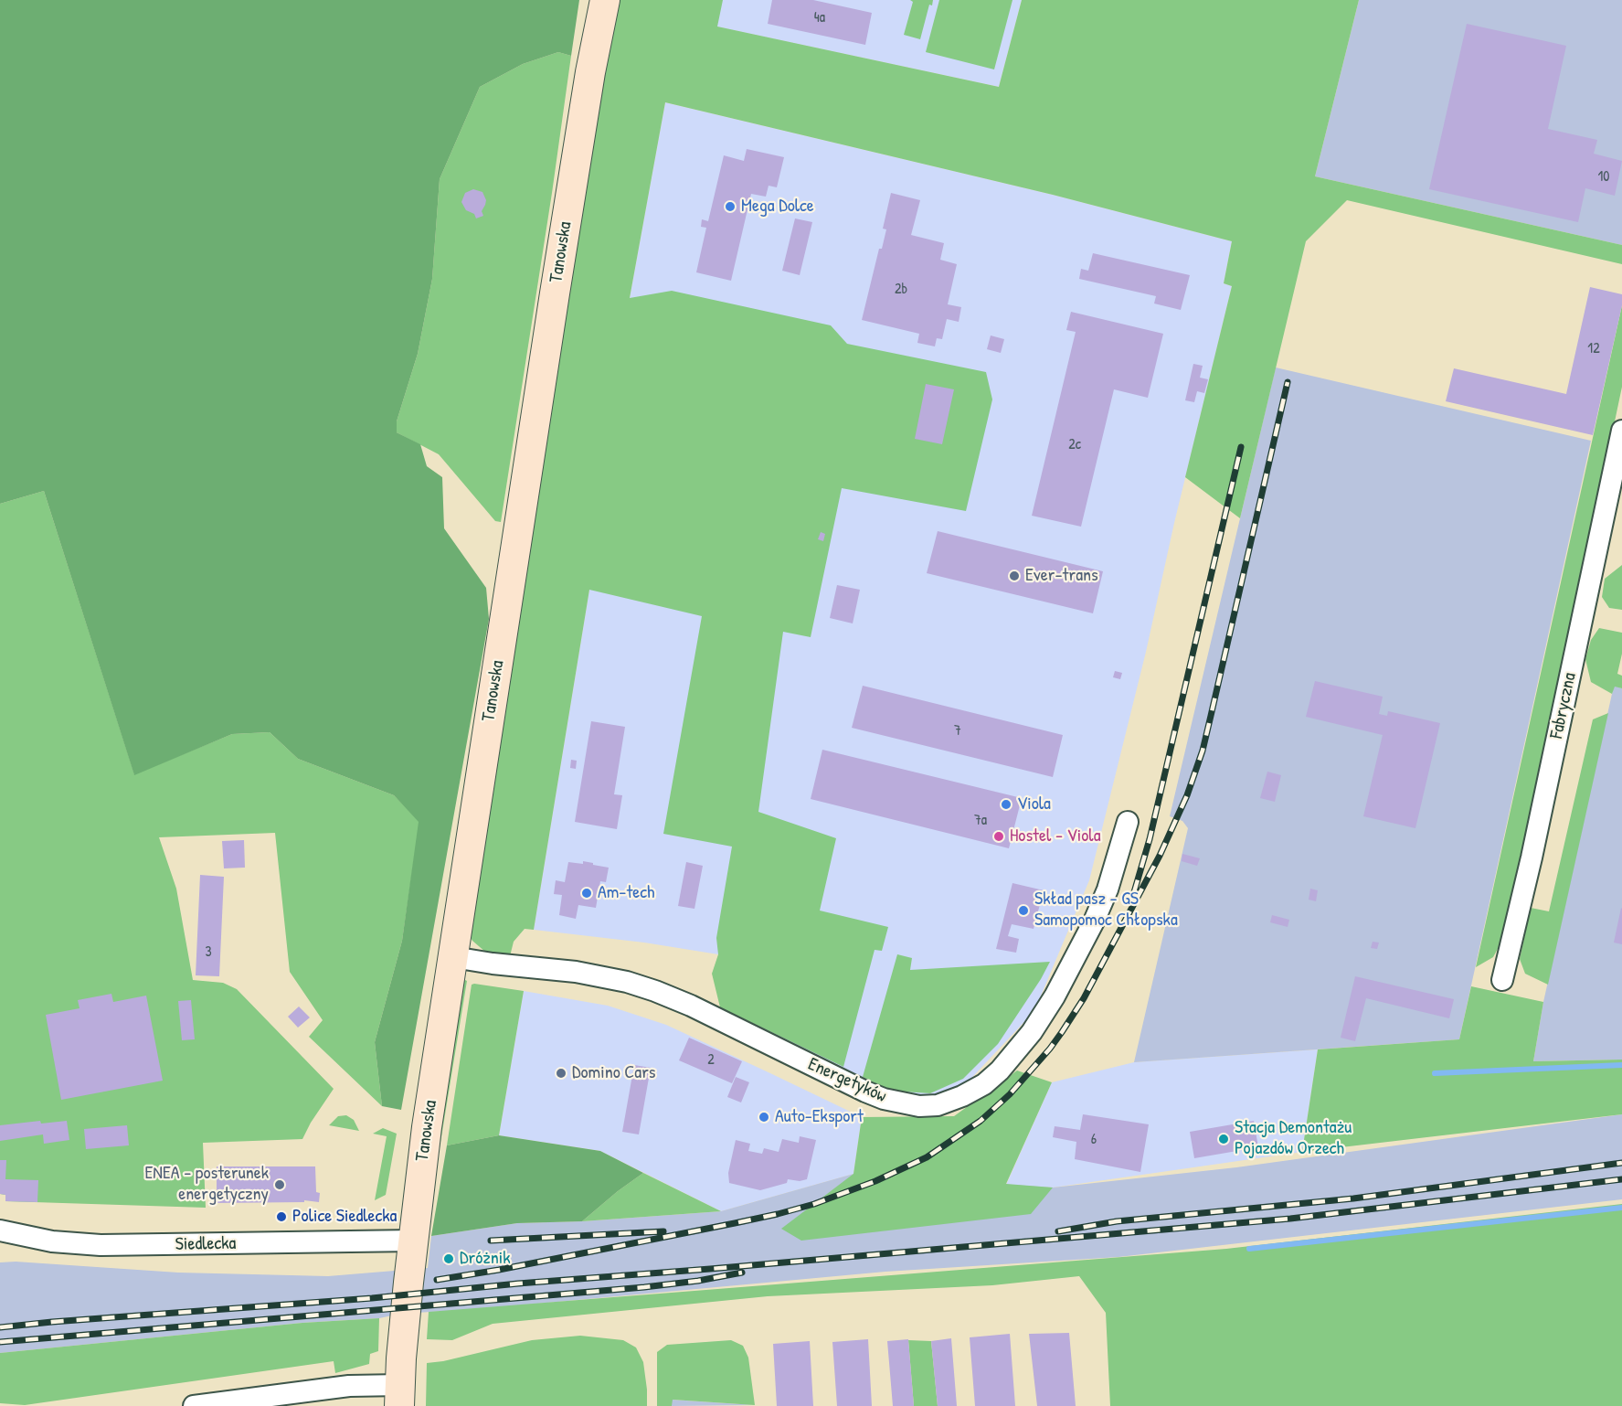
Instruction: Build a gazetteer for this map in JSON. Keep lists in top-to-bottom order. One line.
{"streets":{"main road":["Tanowska"],"street":["Fabryczna","Energetyków","Siedlecka"]},"crossings":[["Tanowska","Energetyków"],["Tanowska","Siedlecka"]],"places":["Mega Dolce","Ever-trans","Viola","Hostel - Viola","Am-tech","Skład pasz - GS Samopomoc Chłopska","Domino Cars","Auto-Eksport","Stacja Demontażu Pojazdów Orzech","ENEA - posterunek energetyczny","Police Siedlecka","Dróżnik"],"house_numbers":["4a","10","2b","12","2c","7","7a","3","2","6"]}
